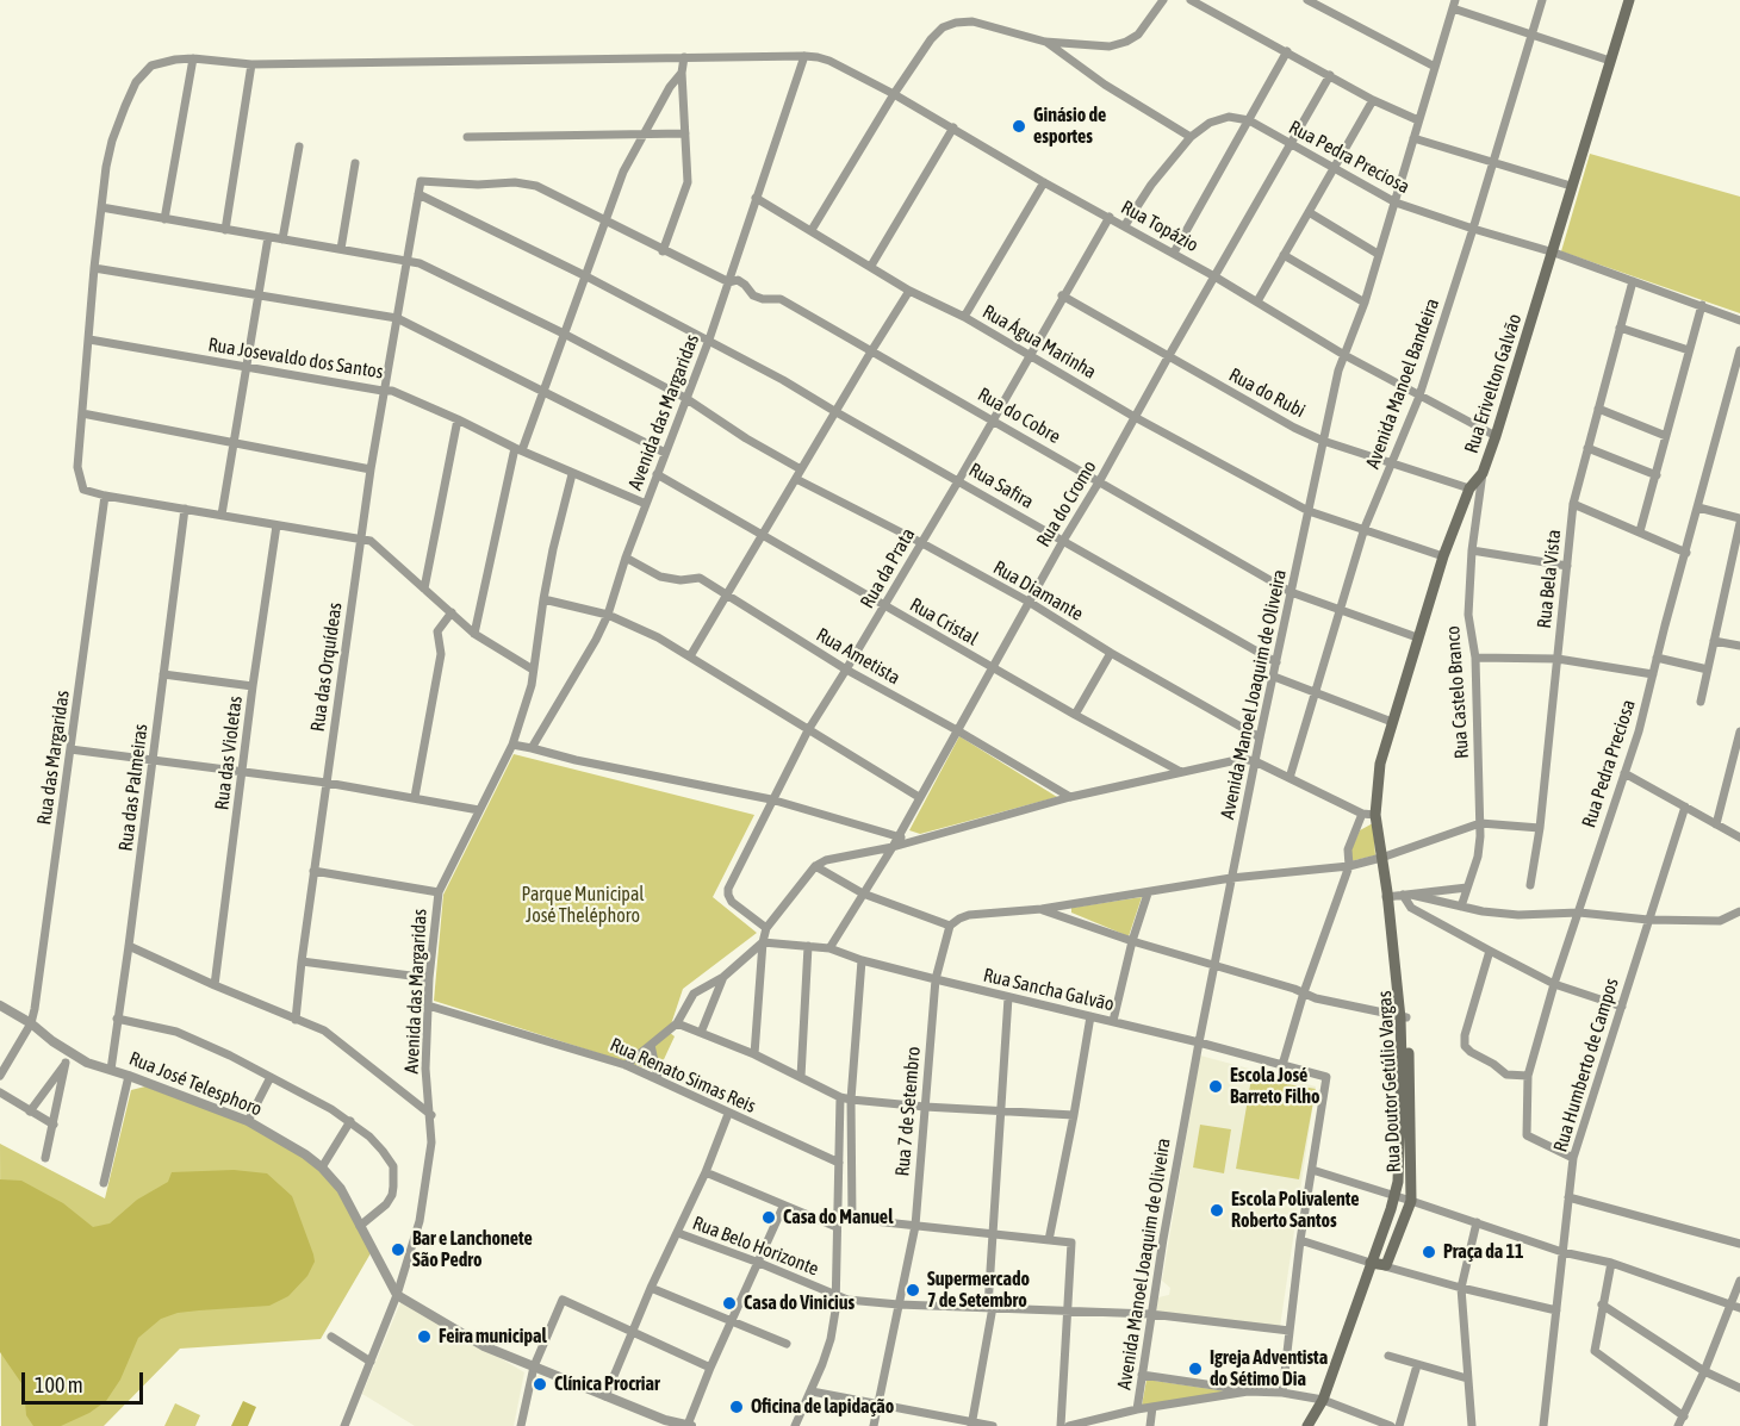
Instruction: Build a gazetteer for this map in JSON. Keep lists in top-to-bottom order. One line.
{"streets":{"main road":["Rua Erivelton Galvão","Rua Doutor Getúlio Vargas"],"street":["Rua Pedra Preciosa","Rua Topázio","Rua Água Marinha","Rua Josevaldo dos Santos","Avenida Manoel Bandeira","Rua do Rubi","Avenida das Margaridas","Rua do Cobre","Rua Safira","Rua do Cromo","Rua da Prata","Rua Bela Vista","Rua Diamante","Rua Cristal","Rua Ametista","Rua das Orquídeas","Rua Castelo Branco","Avenida Manoel Joaquim de Oliveira","Rua das Violetas","Rua das Margaridas","Rua das Palmeiras","Rua Sancha Galvão","Rua Humberto de Campos","Rua Renato Simas Reis","Rua José Telesphoro","Rua 7 de Setembro","Rua Belo Horizonte"]},"crossings":[["Rua Pedra Preciosa","Avenida Manoel Bandeira"],["Rua Pedra Preciosa","Rua Erivelton Galvão"],["Rua Pedra Preciosa","Rua do Cromo"],["Rua Pedra Preciosa","Rua Bela Vista"],["Rua Pedra Preciosa","Avenida Manoel Joaquim de Oliveira"],["Rua Pedra Preciosa","Rua Humberto de Campos"],["Rua Topázio","Rua Josevaldo dos Santos"],["Rua Topázio","Avenida Manoel Bandeira"],["Rua Topázio","Rua Erivelton Galvão"],["Rua Topázio","Avenida das Margaridas"],["Rua Topázio","Rua do Cromo"],["Rua Topázio","Rua da Prata"],["Rua Topázio","Avenida Manoel Joaquim de Oliveira"],["Rua Topázio","Rua das Margaridas"],["Rua Água Marinha","Avenida Manoel Bandeira"],["Rua Água Marinha","Rua Erivelton Galvão"],["Rua Água Marinha","Avenida das Margaridas"],["Rua Água Marinha","Rua do Cromo"],["Rua Água Marinha","Rua da Prata"],["Rua Água Marinha","Avenida Manoel Joaquim de Oliveira"],["Rua Josevaldo dos Santos","Avenida das Margaridas"],["Rua Josevaldo dos Santos","Rua das Orquídeas"],["Avenida Manoel Bandeira","Rua do Rubi"],["Avenida Manoel Bandeira","Rua do Cobre"],["Rua Erivelton Galvão","Rua do Rubi"],["Rua Erivelton Galvão","Rua do Cobre"],["Rua Erivelton Galvão","Rua Castelo Branco"],["Rua Erivelton Galvão","Rua Doutor Getúlio Vargas"],["Rua do Rubi","Rua do Cromo"],["Rua do Rubi","Rua da Prata"],["Rua do Rubi","Avenida Manoel Joaquim de Oliveira"],["Avenida das Margaridas","Rua do Cobre"],["Avenida das Margaridas","Rua Safira"],["Avenida das Margaridas","Rua Cristal"],["Avenida das Margaridas","Rua Ametista"],["Avenida das Margaridas","Rua Renato Simas Reis"],["Avenida das Margaridas","Rua José Telesphoro"],["Rua do Cobre","Rua do Cromo"],["Rua do Cobre","Rua da Prata"],["Rua do Cobre","Avenida Manoel Joaquim de Oliveira"],["Rua Safira","Rua do Cromo"],["Rua Safira","Rua da Prata"],["Rua Safira","Rua das Orquídeas"],["Rua Safira","Avenida Manoel Joaquim de Oliveira"],["Rua do Cromo","Rua Diamante"],["Rua do Cromo","Rua Cristal"],["Rua do Cromo","Rua Ametista"],["Rua do Cromo","Rua Sancha Galvão"],["Rua da Prata","Rua Diamante"],["Rua da Prata","Rua Cristal"],["Rua da Prata","Rua Ametista"],["Rua Diamante","Avenida Manoel Joaquim de Oliveira"],["Avenida Manoel Joaquim de Oliveira","Rua Sancha Galvão"],["Avenida Manoel Joaquim de Oliveira","Rua Belo Horizonte"],["Rua das Margaridas","Rua José Telesphoro"],["Rua das Palmeiras","Rua José Telesphoro"],["Rua Sancha Galvão","Rua 7 de Setembro"],["Rua 7 de Setembro","Rua Belo Horizonte"]],"parks":["Parque Municipal José Theléphoro"],"places":["Ginásio de esportes","Escola José Barreto Filho","Escola Polivalente Roberto Santos","Casa do Manuel","Bar e Lanchonete São Pedro","Praça da 11","Supermercado 7 de Setembro","Casa do Vinicius","Feira municipal","Igreja Adventista do Sétimo Dia","Clínica Procriar","Oficina de lapidação"],"scale_bar":"100 m"}
